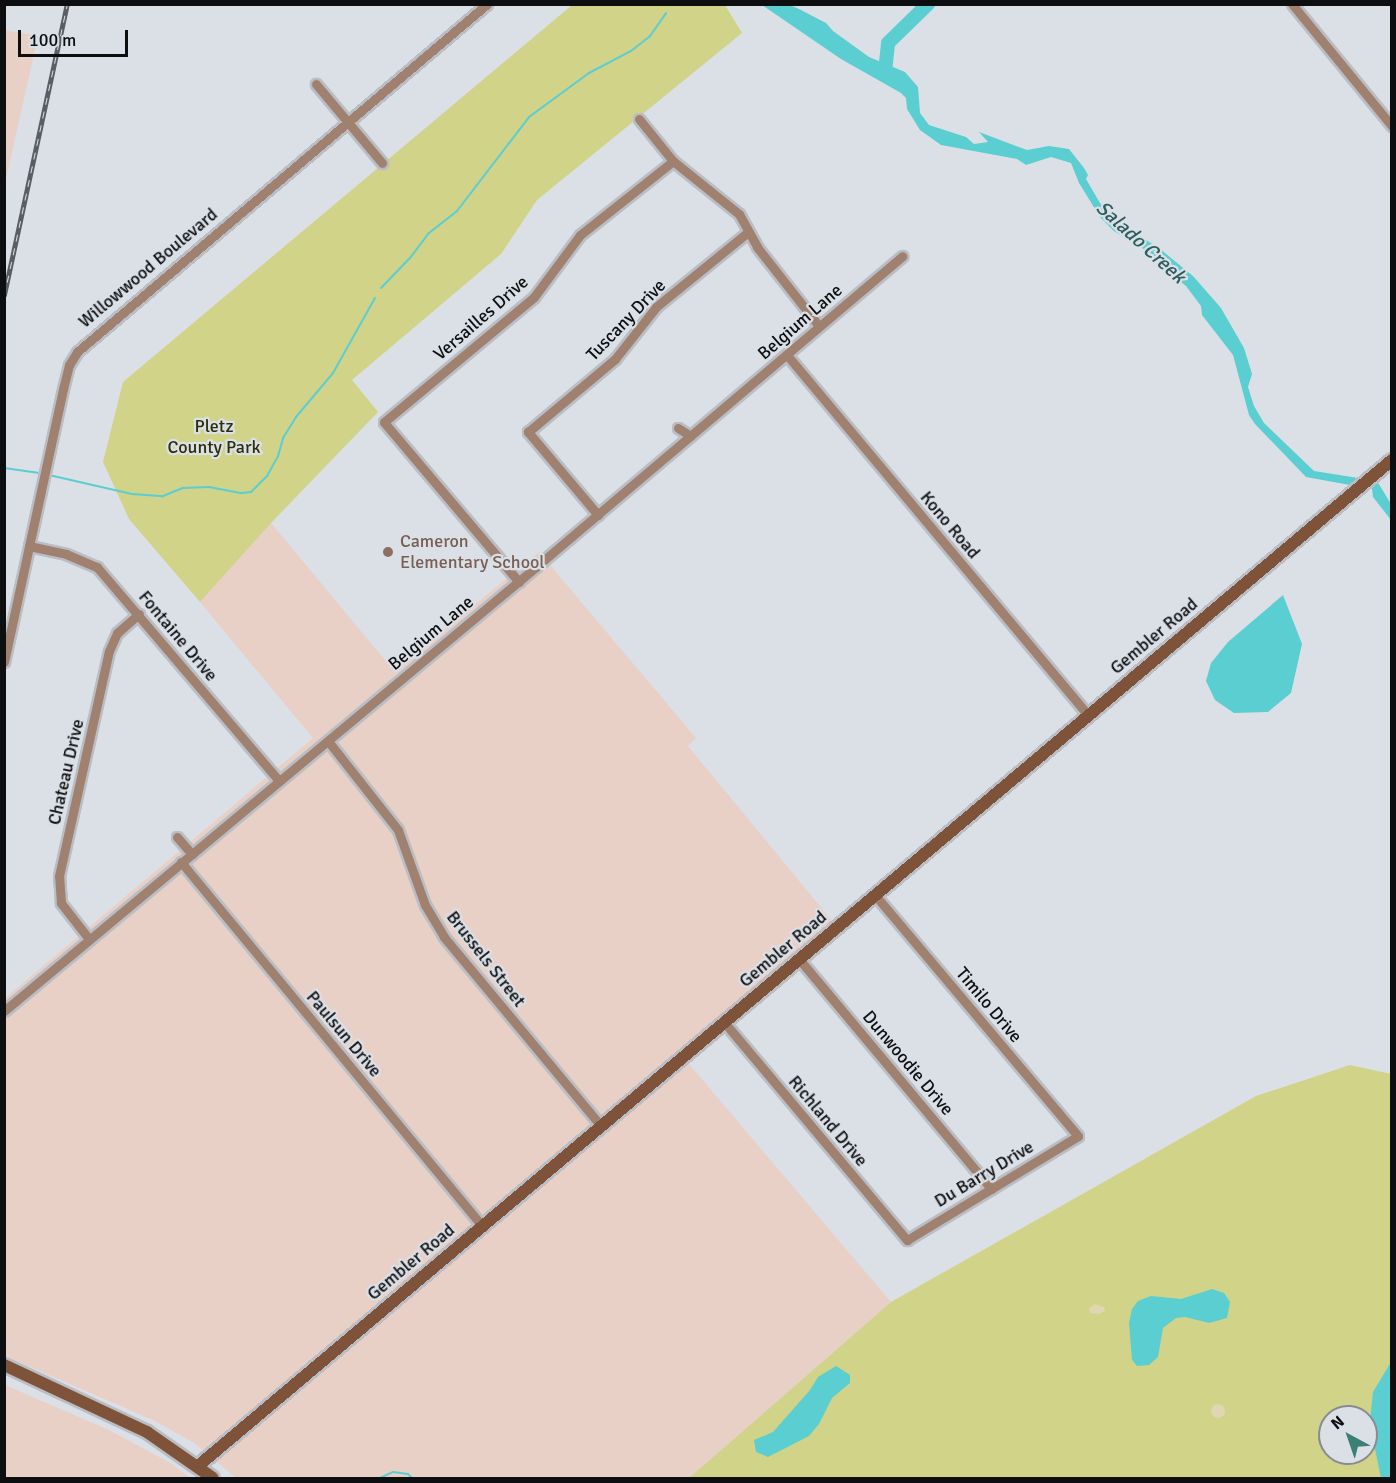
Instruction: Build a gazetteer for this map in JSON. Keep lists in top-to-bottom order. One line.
{"streets":{"main road":["Gembler Road"],"street":["Willowwood Boulevard","Versailles Drive","Tuscany Drive","Belgium Lane","Kono Road","Fontaine Drive","Chateau Drive","Brussels Street","Timilo Drive","Paulsun Drive","Dunwoodie Drive","Richland Drive","Du Barry Drive"]},"crossings":[["Willowwood Boulevard","Fontaine Drive"],["Versailles Drive","Belgium Lane"],["Tuscany Drive","Belgium Lane"],["Belgium Lane","Kono Road"],["Belgium Lane","Fontaine Drive"],["Belgium Lane","Chateau Drive"],["Belgium Lane","Brussels Street"],["Belgium Lane","Paulsun Drive"],["Kono Road","Gembler Road"],["Fontaine Drive","Chateau Drive"],["Gembler Road","Brussels Street"],["Gembler Road","Timilo Drive"],["Gembler Road","Paulsun Drive"],["Gembler Road","Dunwoodie Drive"],["Gembler Road","Richland Drive"],["Timilo Drive","Du Barry Drive"],["Dunwoodie Drive","Du Barry Drive"],["Richland Drive","Du Barry Drive"]],"water":["Salado Creek"],"parks":["Pletz County Park"],"places":["Cameron Elementary School"],"scale_bar":"100 m","north":"top left"}
